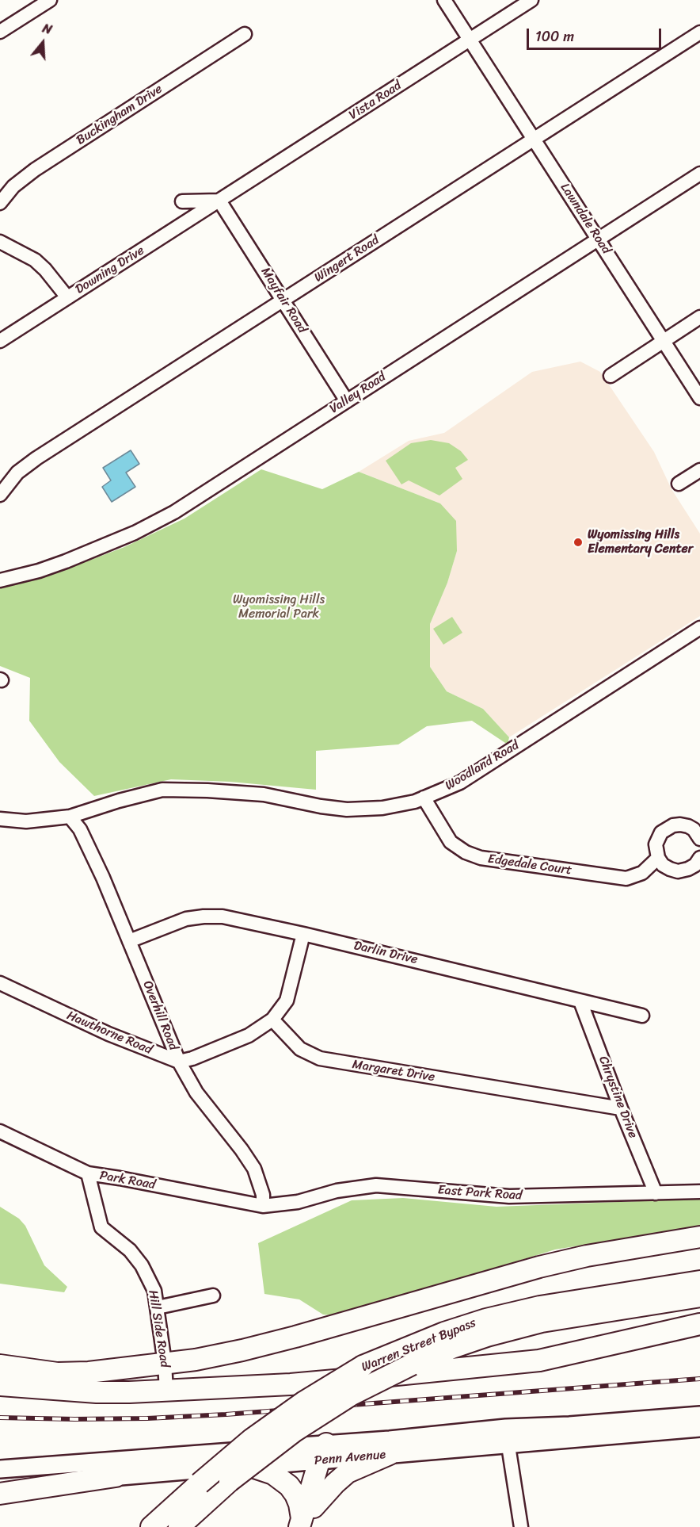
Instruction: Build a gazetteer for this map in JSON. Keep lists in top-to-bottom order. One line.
{"streets":{"highway":["Warren Street Bypass"],"main road":["Penn Avenue"],"street":["Vista Road","Buckingham Drive","Lawndale Road","Wingert Road","Downing Drive","Mayfair Road","Valley Road","Woodland Road","Edgedale Court","Darlin Drive","Overhill Road","Hawthorne Road","Margaret Drive","Chrystine Drive","Park Road","East Park Road","Hill Side Road"]},"crossings":[["Vista Road","Lawndale Road"],["Vista Road","Downing Drive"],["Vista Road","Mayfair Road"],["Lawndale Road","Wingert Road"],["Lawndale Road","Valley Road"],["Wingert Road","Mayfair Road"],["Downing Drive","Mayfair Road"],["Mayfair Road","Valley Road"],["Woodland Road","Edgedale Court"],["Woodland Road","Overhill Road"],["Darlin Drive","Overhill Road"],["Darlin Drive","Chrystine Drive"],["Overhill Road","Hawthorne Road"],["Overhill Road","Park Road"],["Overhill Road","East Park Road"],["Margaret Drive","Chrystine Drive"],["Chrystine Drive","East Park Road"],["Park Road","East Park Road"],["Park Road","Hill Side Road"]],"parks":["Wyomissing Hills Memorial Park"],"places":["Wyomissing Hills Elementary Center"],"scale_bar":"100 m","north":"top"}
